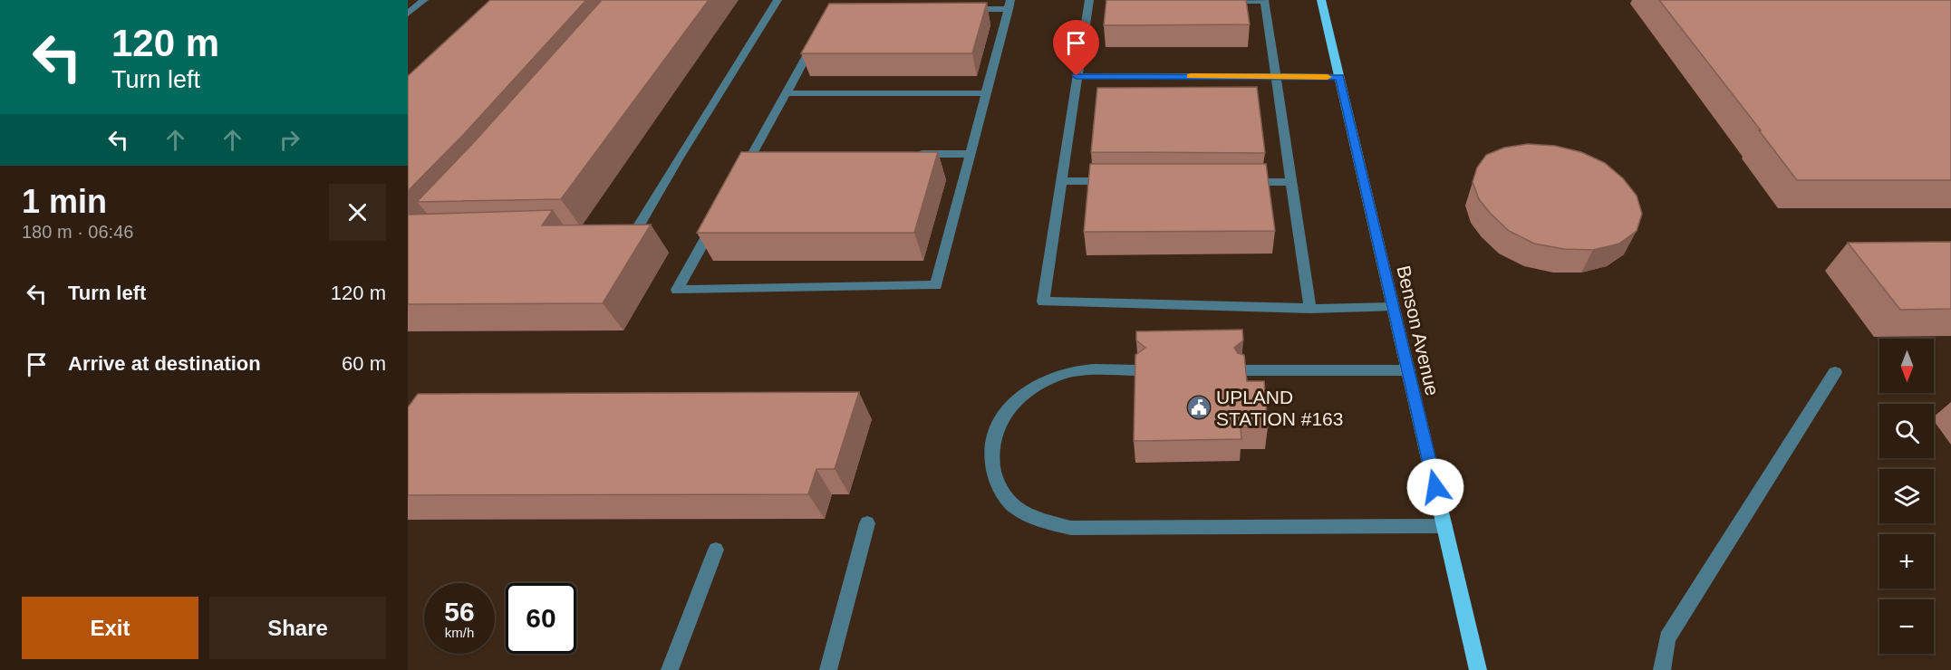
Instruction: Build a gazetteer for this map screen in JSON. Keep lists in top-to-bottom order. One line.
{"streets":{"main road":["Benson Avenue"]},"places":{"public building":["UPLAND STATION #163"]},"north":"bottom","page":{"turn":["120 m","Turn left"],"heading":["1 min","180 m · 06:46"],"list":[{"name":"Turn left","value":"120 m"},{"name":"Arrive at destination","value":"60 m"}],"map_buttons":["+","−"],"speed":"56 km/h","limit":"60","buttons":["Exit","Share"]}}
